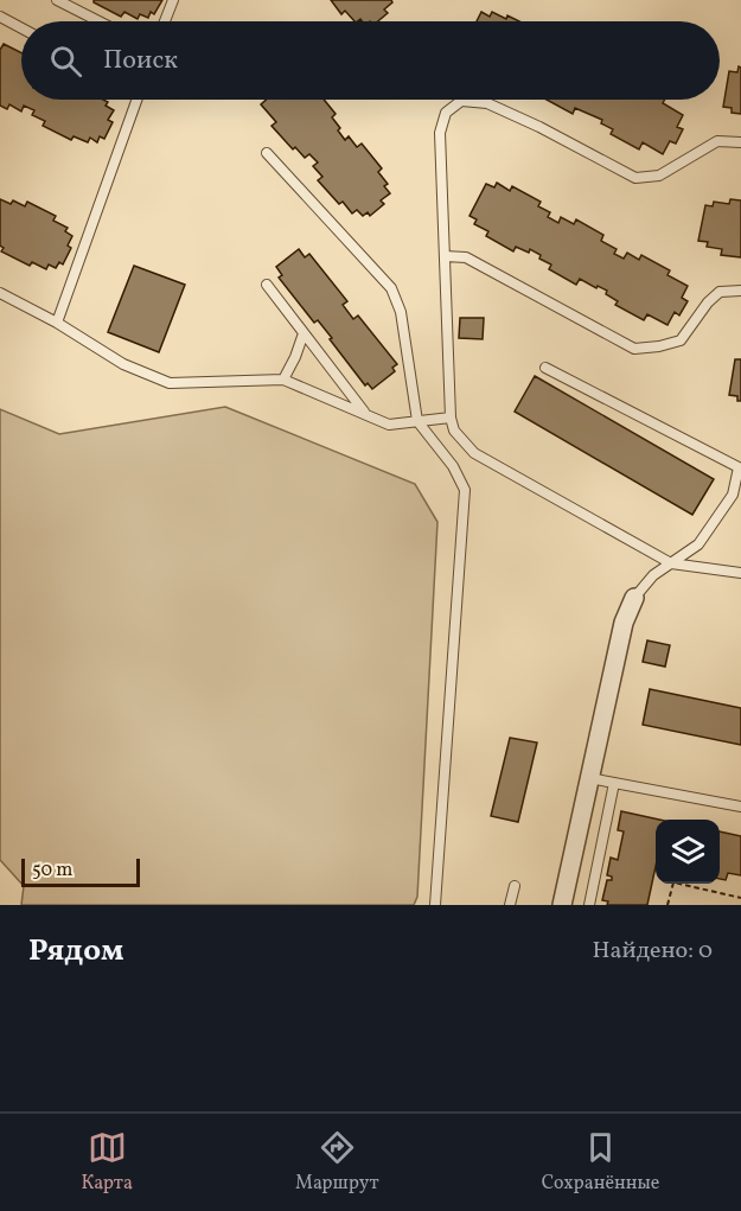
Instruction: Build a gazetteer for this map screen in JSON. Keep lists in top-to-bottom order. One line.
{"scale_bar":"50 m","page":{"search":"Поиск","scale":"50 m","heading":["Рядом","Найдено: 0"],"nav":["Карта","Маршрут","Сохранённые"]}}
